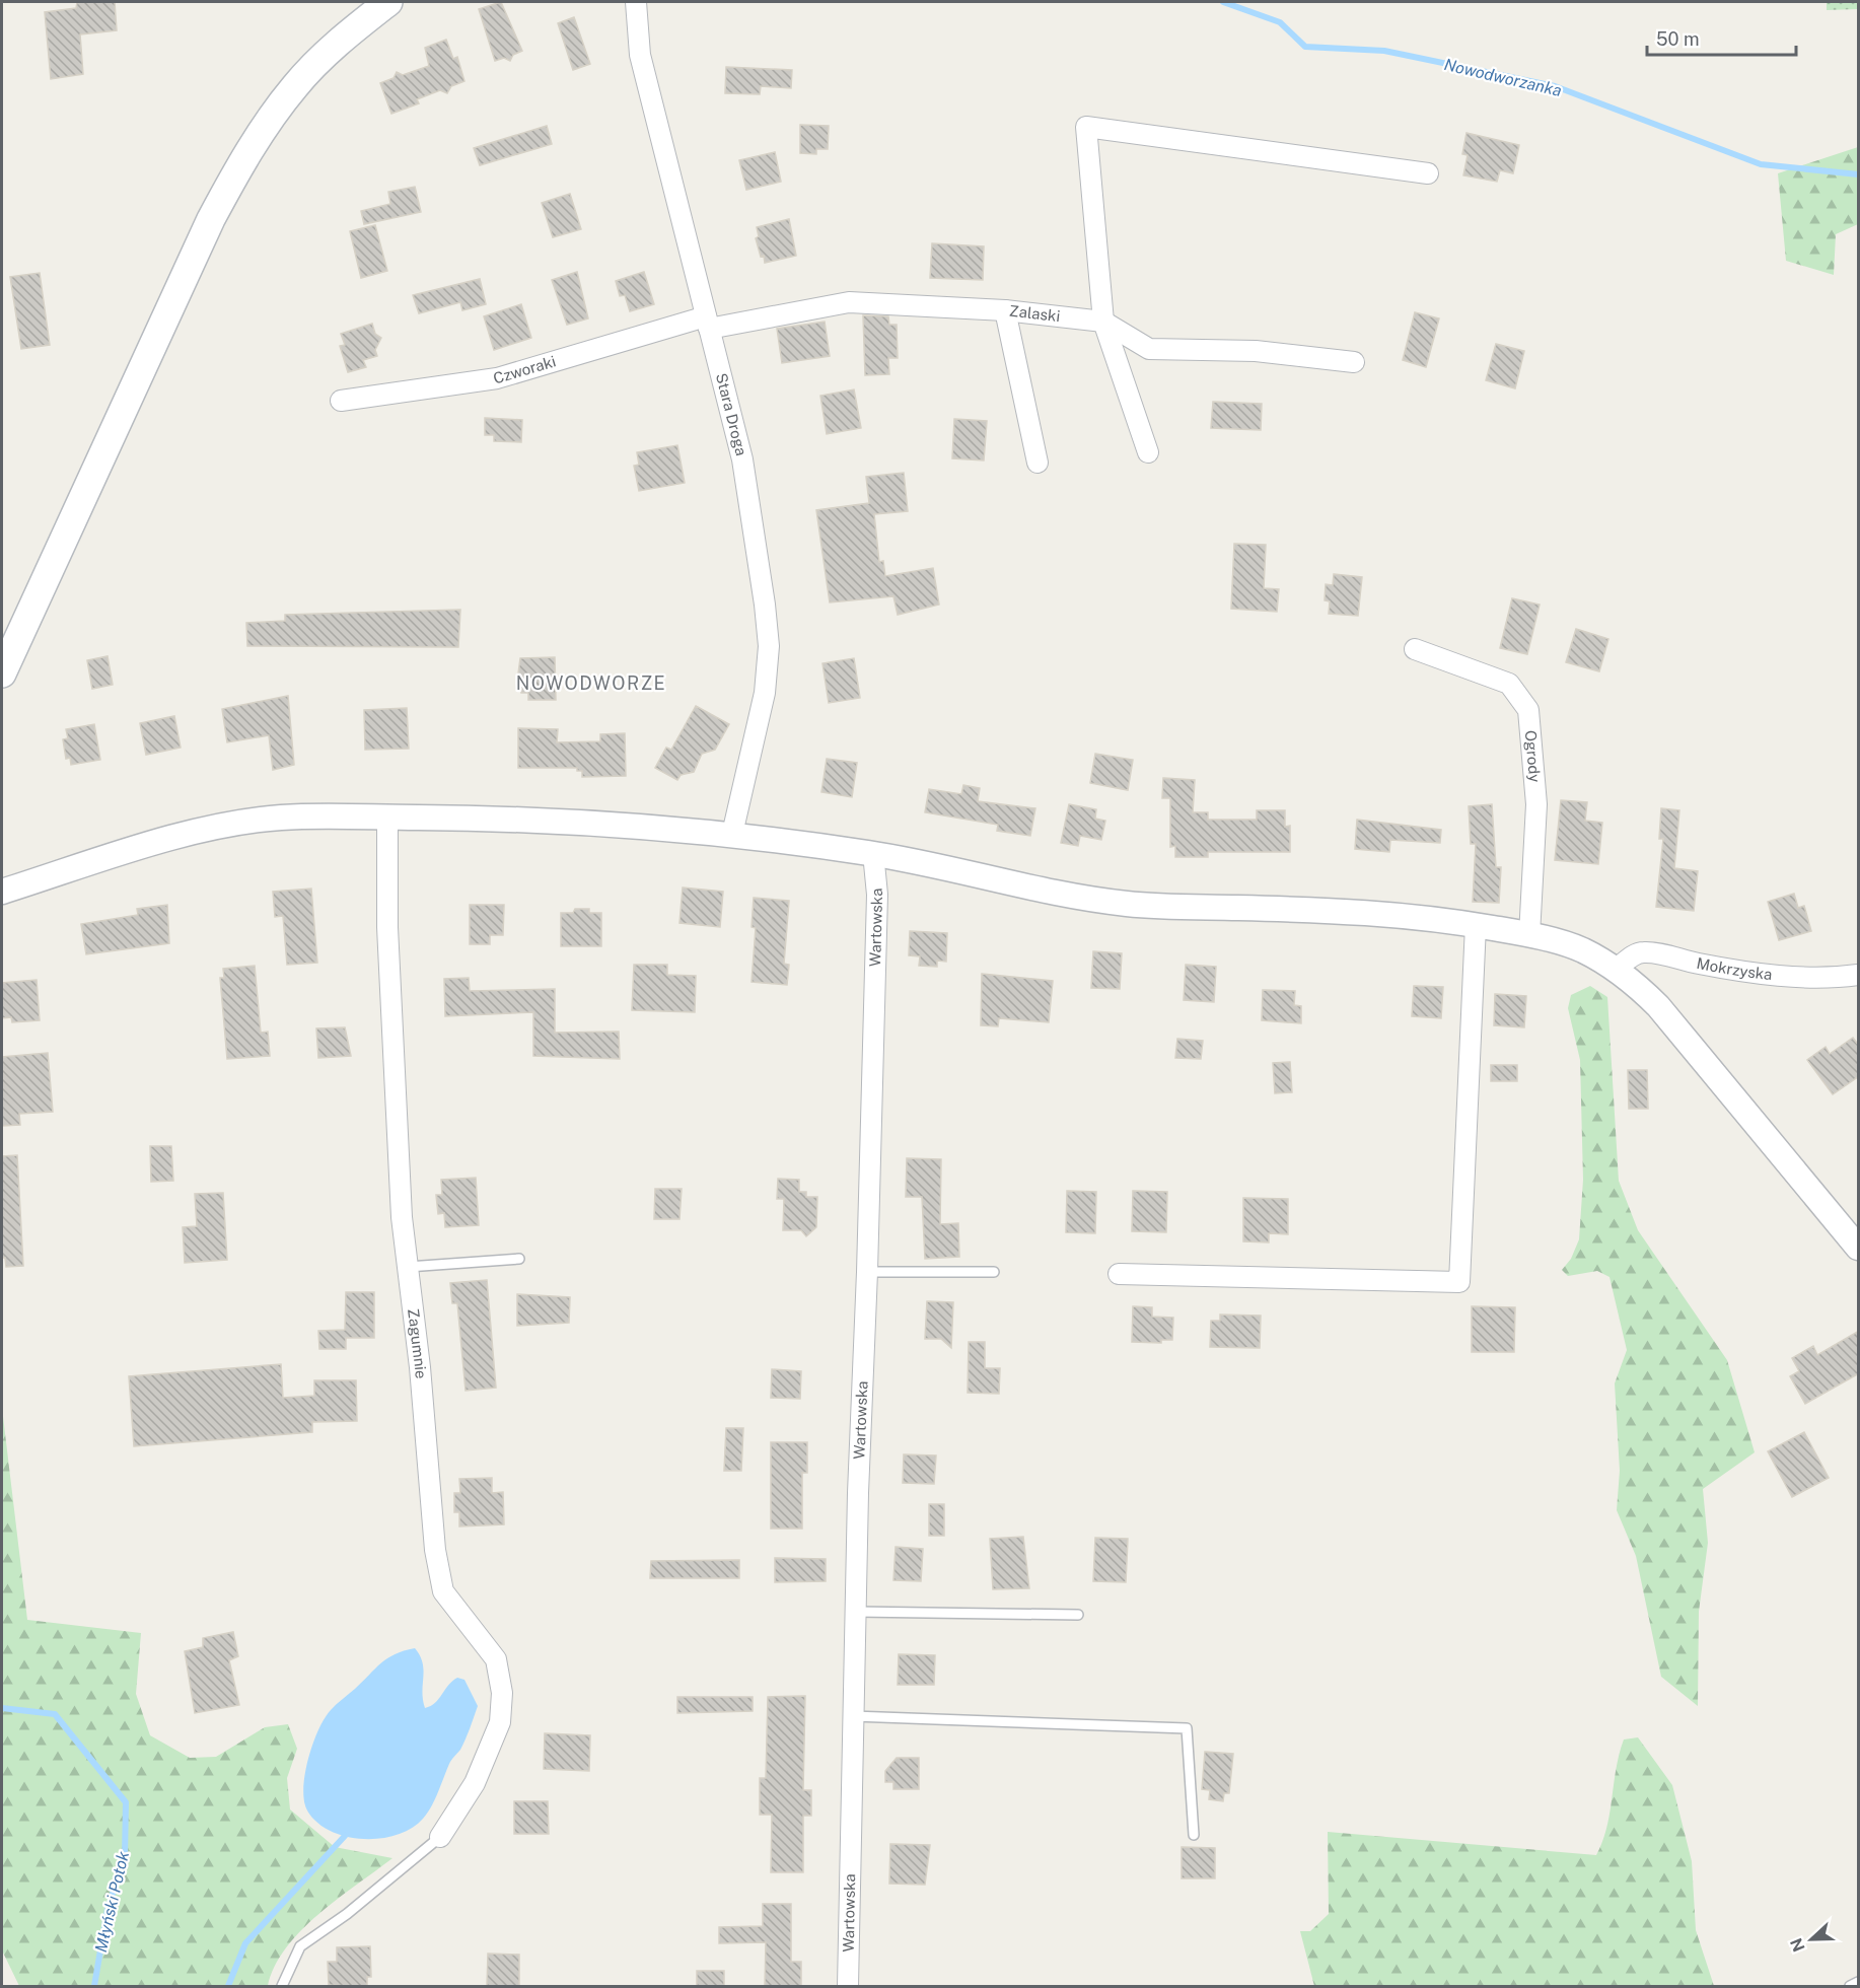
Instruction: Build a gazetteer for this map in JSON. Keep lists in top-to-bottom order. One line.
{"streets":{"street":["Zalaski","Czworaki","Stara Droga","Ogrody","Wartowska","Mokrzyska","Zagumnie"]},"crossings":[["Zalaski","Czworaki"],["Zalaski","Stara Droga"],["Czworaki","Stara Droga"]],"districts":["NOWODWORZE"],"water":["Nowodworzanka","Młyński Potok"],"scale_bar":"50 m","north":"left"}
